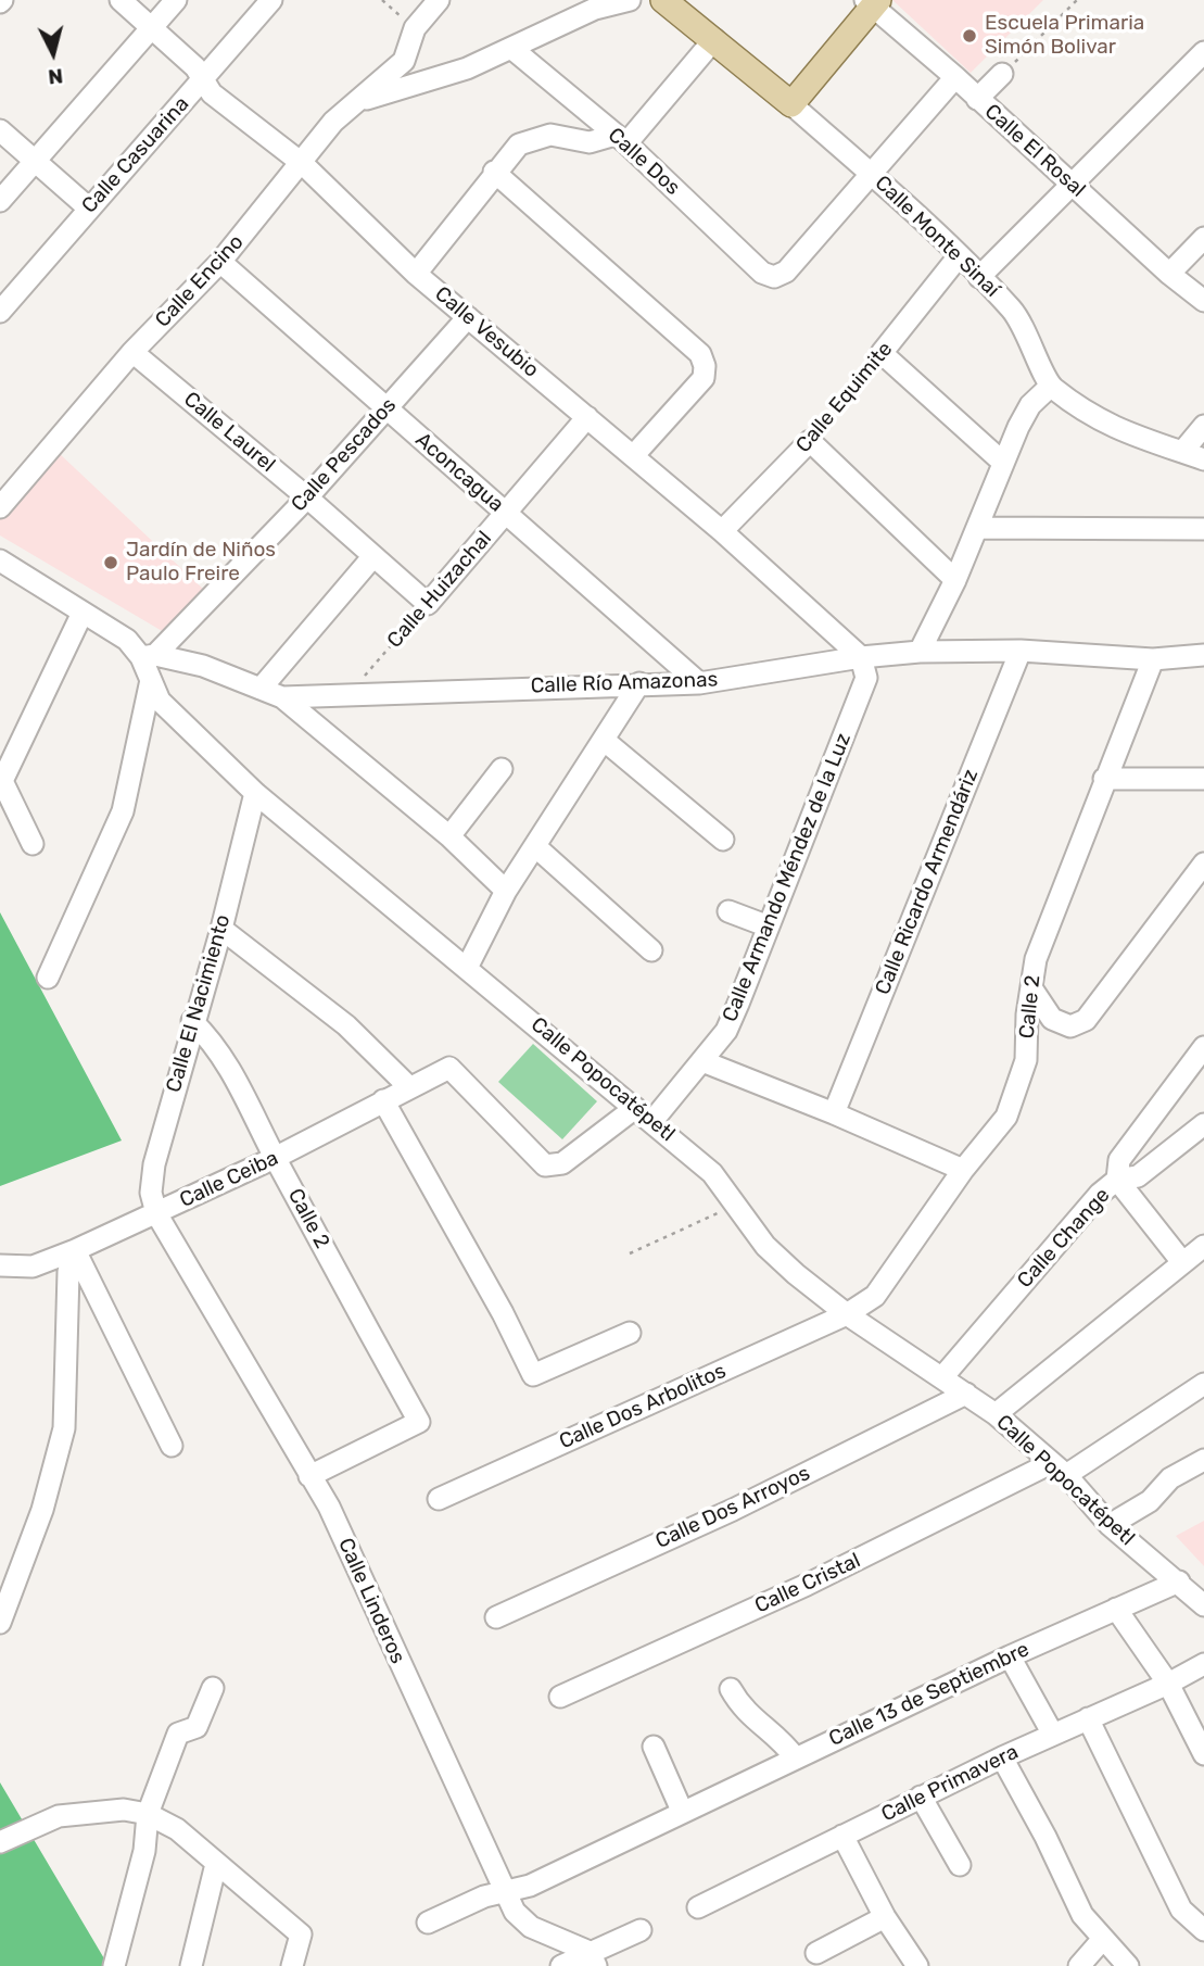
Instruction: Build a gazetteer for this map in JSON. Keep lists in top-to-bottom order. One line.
{"streets":{"main road":["Calle Monte Sinaí"],"street":["Calle El Rosal","Calle Casuarina","Calle Dos","Calle Encino","Calle Vesubio","Calle Equimite","Calle Laurel","Calle Pescados","Aconcagua","Calle Huizachal","Calle Río Amazonas","Calle Armando Méndez de la Luz","Calle Ricardo Armendáriz","Calle El Nacimiento","Calle 2","Calle Popocatépetl","Calle Ceiba","Calle Change","Calle Dos Arbolitos","Calle Dos Arroyos","Calle Cristal","Calle Linderos","Calle 13 de Septiembre","Calle Primavera"]},"crossings":[["Calle Casuarina","Calle Vesubio"],["Calle Dos","Calle Monte Sinaí"],["Calle Monte Sinaí","Calle Equimite"],["Calle Encino","Calle Vesubio"],["Calle Encino","Calle Laurel"],["Calle Encino","Aconcagua"],["Calle Vesubio","Calle Equimite"],["Calle Vesubio","Calle Pescados"],["Calle Vesubio","Calle Huizachal"],["Calle Vesubio","Calle Río Amazonas"],["Calle Vesubio","Calle Armando Méndez de la Luz"],["Calle Laurel","Calle Pescados"],["Calle Laurel","Calle Huizachal"],["Calle Pescados","Aconcagua"],["Calle Pescados","Calle Río Amazonas"],["Calle Pescados","Calle Popocatépetl"],["Aconcagua","Calle Huizachal"],["Aconcagua","Calle Río Amazonas"],["Calle Huizachal","Calle Río Amazonas"],["Calle Río Amazonas","Calle Armando Méndez de la Luz"],["Calle Río Amazonas","Calle Ricardo Armendáriz"],["Calle Río Amazonas","Calle 2"],["Calle Río Amazonas","Calle Popocatépetl"],["Calle Armando Méndez de la Luz","Calle Popocatépetl"],["Calle El Nacimiento","Calle 2"],["Calle El Nacimiento","Calle Popocatépetl"],["Calle El Nacimiento","Calle Ceiba"],["Calle El Nacimiento","Calle Linderos"],["Calle 2","Calle Popocatépetl"],["Calle 2","Calle Ceiba"],["Calle 2","Calle Dos Arbolitos"],["Calle 2","Calle Linderos"],["Calle Popocatépetl","Calle Ceiba"],["Calle Popocatépetl","Calle Change"],["Calle Popocatépetl","Calle Dos Arbolitos"],["Calle Popocatépetl","Calle Dos Arroyos"],["Calle Popocatépetl","Calle Cristal"],["Calle Popocatépetl","Calle 13 de Septiembre"],["Calle Ceiba","Calle Linderos"],["Calle Linderos","Calle 13 de Septiembre"]],"places":["Escuela Primaria Simón Bolivar","Jardín de Niños Paulo Freire"],"north":"bottom"}
